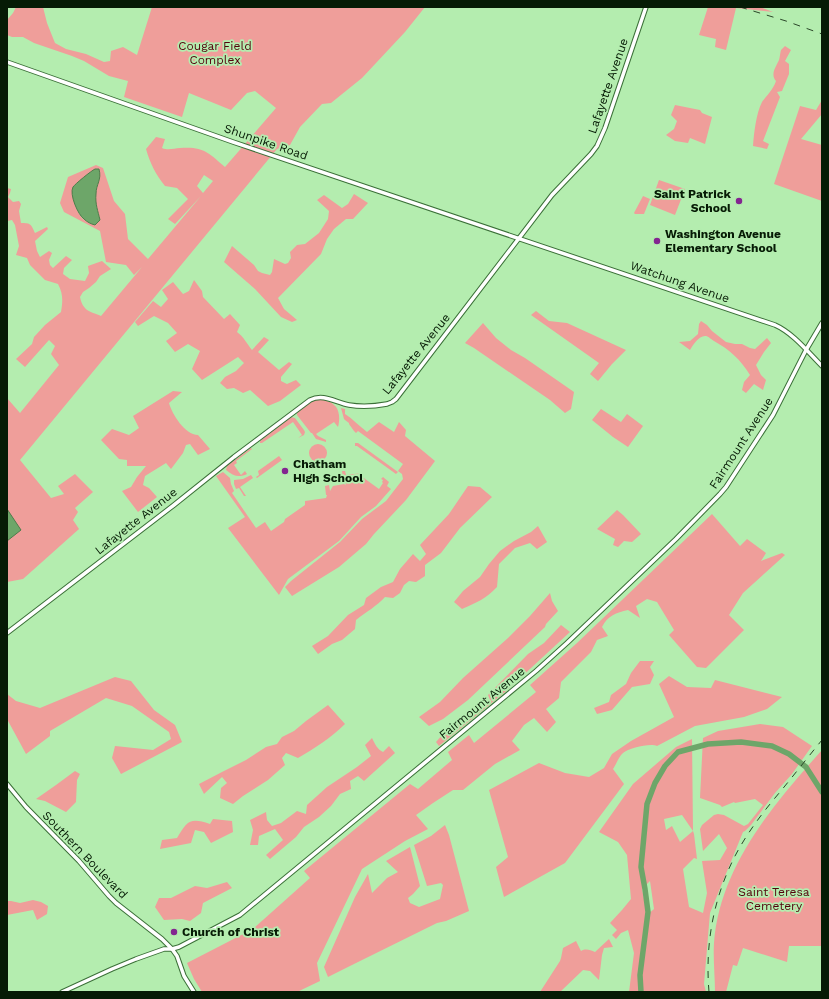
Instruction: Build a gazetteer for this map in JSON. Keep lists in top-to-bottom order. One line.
{"streets":{"main road":["Lafayette Avenue","Shunpike Road","Watchung Avenue","Fairmount Avenue","Southern Boulevard"]},"crossings":[["Lafayette Avenue","Shunpike Road"],["Lafayette Avenue","Watchung Avenue"],["Shunpike Road","Watchung Avenue"],["Watchung Avenue","Fairmount Avenue"],["Fairmount Avenue","Southern Boulevard"]],"parks":["Cougar Field Complex","Saint Teresa Cemetery"],"places":["Saint Patrick School","Washington Avenue Elementary School","Chatham High School","Church of Christ"]}
